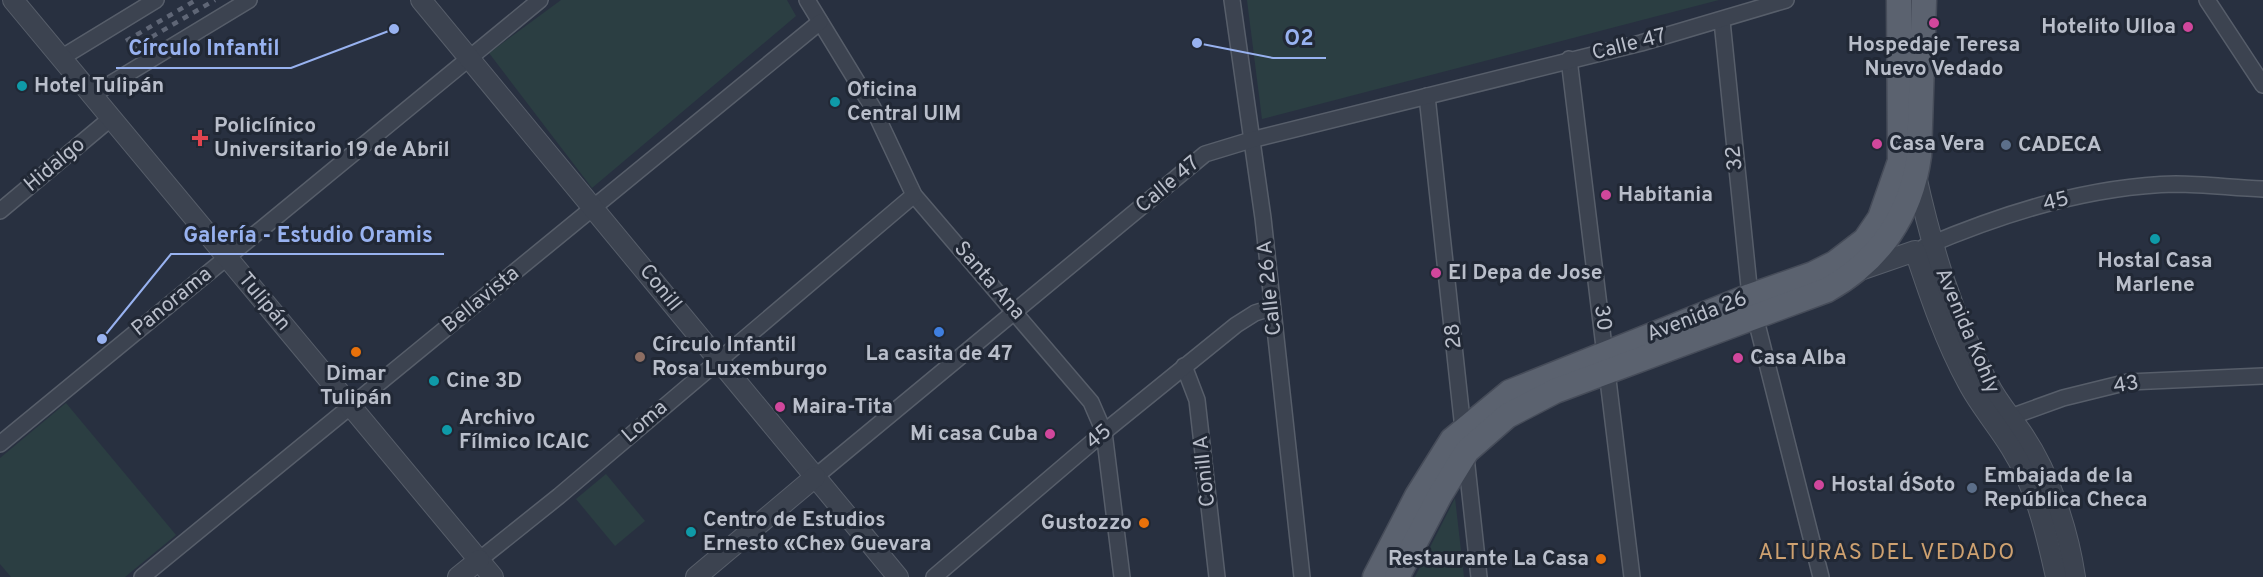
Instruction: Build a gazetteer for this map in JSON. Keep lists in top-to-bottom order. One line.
{"streets":{"main road":["Avenida 26"],"street":["Calle 47","32","Hidalgo","45","Santa Ana","Conill","Calle 26 A","Bellavista","Panorama","Tulipán","30","Avenida Kohly","28","43","Loma","Conill A"]},"crossings":[["Calle 47","32"],["Calle 47","Santa Ana"],["Calle 47","Conill"],["Calle 47","Calle 26 A"],["Calle 47","30"],["Calle 47","28"],["32","Avenida 26"],["Hidalgo","Tulipán"],["45","Santa Ana"],["45","Calle 26 A"],["45","Avenida 26"],["45","Avenida Kohly"],["45","Conill A"],["Santa Ana","Bellavista"],["Santa Ana","Loma"],["Conill","Bellavista"],["Conill","Panorama"],["Conill","Loma"],["Bellavista","Tulipán"],["Panorama","Tulipán"],["Tulipán","Loma"],["Avenida 26","30"],["Avenida 26","Avenida Kohly"],["Avenida 26","28"],["Avenida Kohly","43"]],"districts":["ALTURAS DEL VEDADO"],"places":{"other":["Hospedaje Teresa Nuevo Vedado","Hotelito Ulloa","Círculo Infantil","O2","Hotel Tulipán","Oficina Central UIM","Casa Vera","CADECA","Habitania","Hostal Casa Marlene","El Depa de Jose","La casita de 47","Galería - Estudio Oramis","Dimar Tulipán","Círculo Infantil Rosa Luxemburgo","Casa Alba","Cine 3D","Maira-Tita","Archivo Fílmico ICAIC","Mi casa Cuba","Hostal d´Soto","Embajada de la República Checa","Gustozzo","Centro de Estudios Ernesto «Che» Guevara","Restaurante La Casa"],"health":["Policlínico Universitario 19 de Abril"]}}
